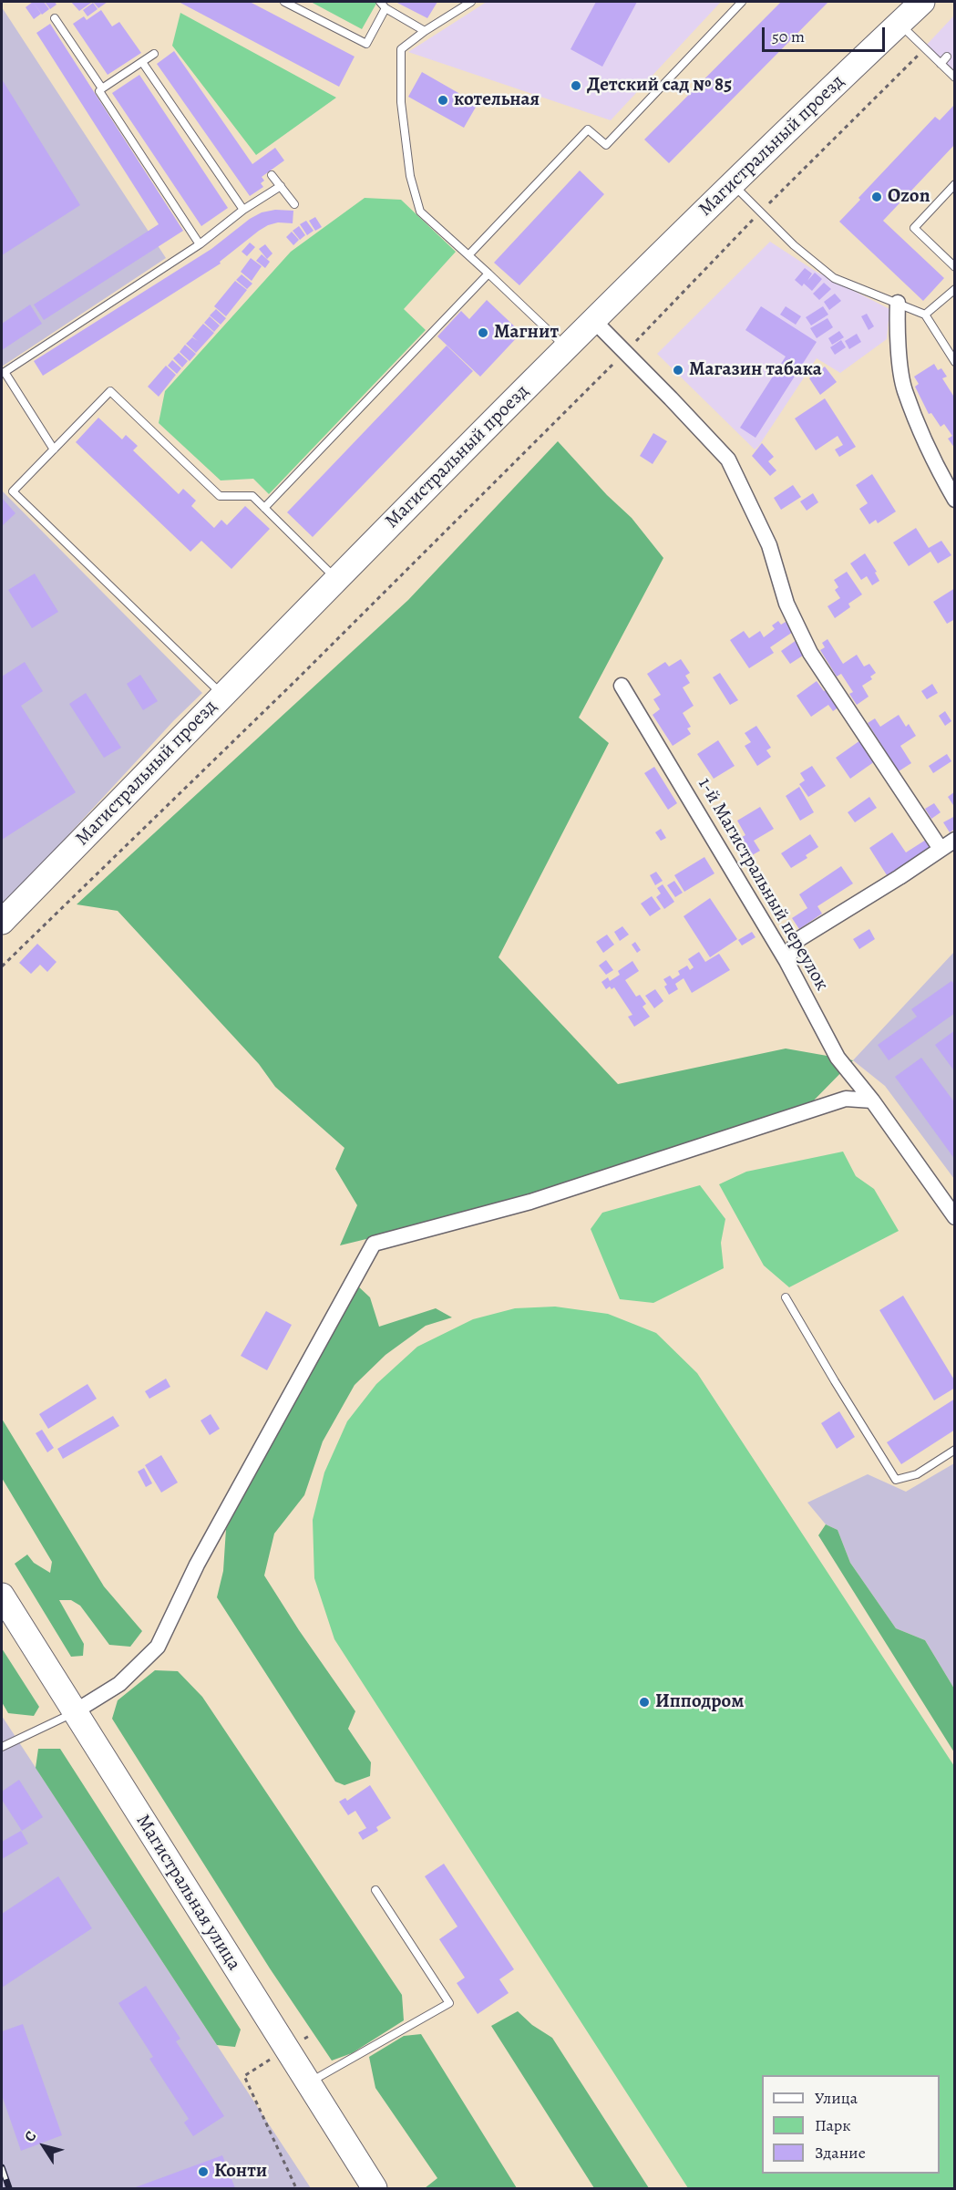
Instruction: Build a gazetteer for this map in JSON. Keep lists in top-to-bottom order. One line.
{"streets":{"main road":["Магистральный проезд","Магистральная улица"],"street":["1-й Магистральный переулок"]},"places":["Детский сад № 85","котельная","Ozon","Магнит","Магазин табака","Ипподром","Конти"],"legend":["Улица","Парк","Здание"],"scale_bar":"50 m","north":"top left"}
